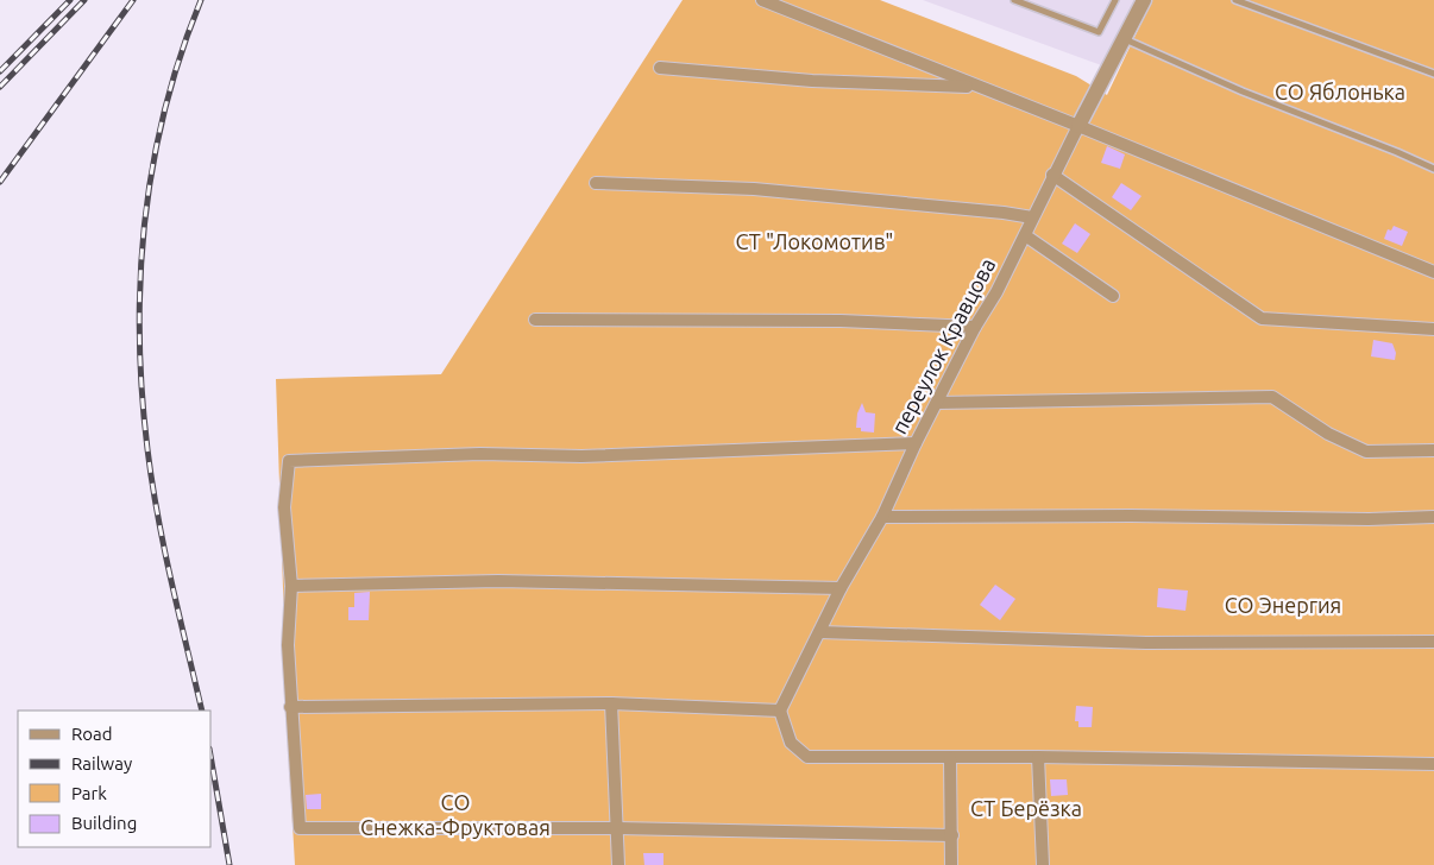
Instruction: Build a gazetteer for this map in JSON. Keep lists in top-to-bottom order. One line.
{"streets":{"street":["переулок Кравцова"]},"parks":["СО Яблонька","СТ \"Локомотив\"","СО Энергия","СО Снежка-Фруктовая","СТ Берёзка"],"legend":["Road","Railway","Park","Building"]}
